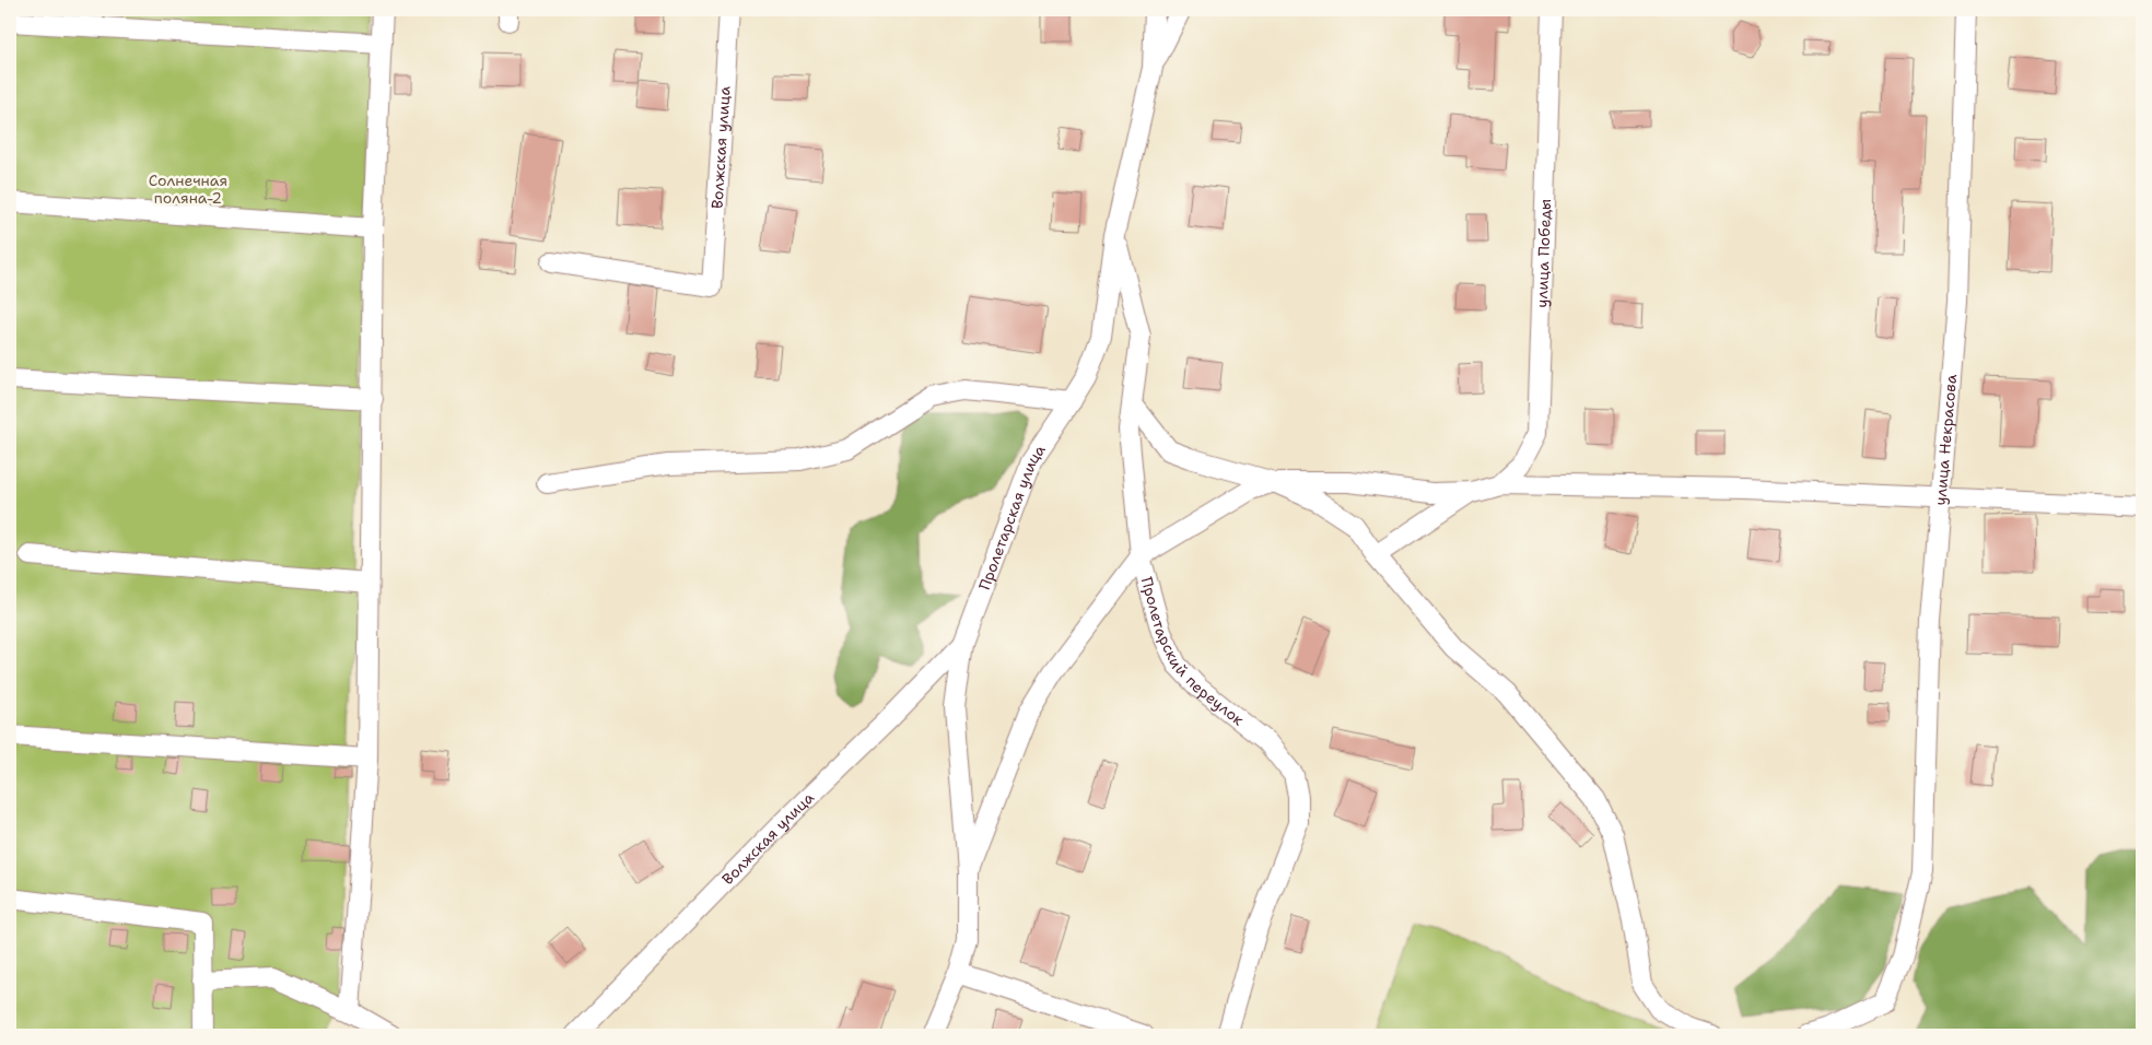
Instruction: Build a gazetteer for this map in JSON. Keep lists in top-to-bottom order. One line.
{"streets":{"street":["Волжская улица","улица Победы","улица Некрасова","Пролетарская улица","Пролетарский переулок"]},"crossings":[["Волжская улица","Пролетарская улица"],["Пролетарская улица","Пролетарский переулок"]],"parks":["Солнечная поляна-2"]}
